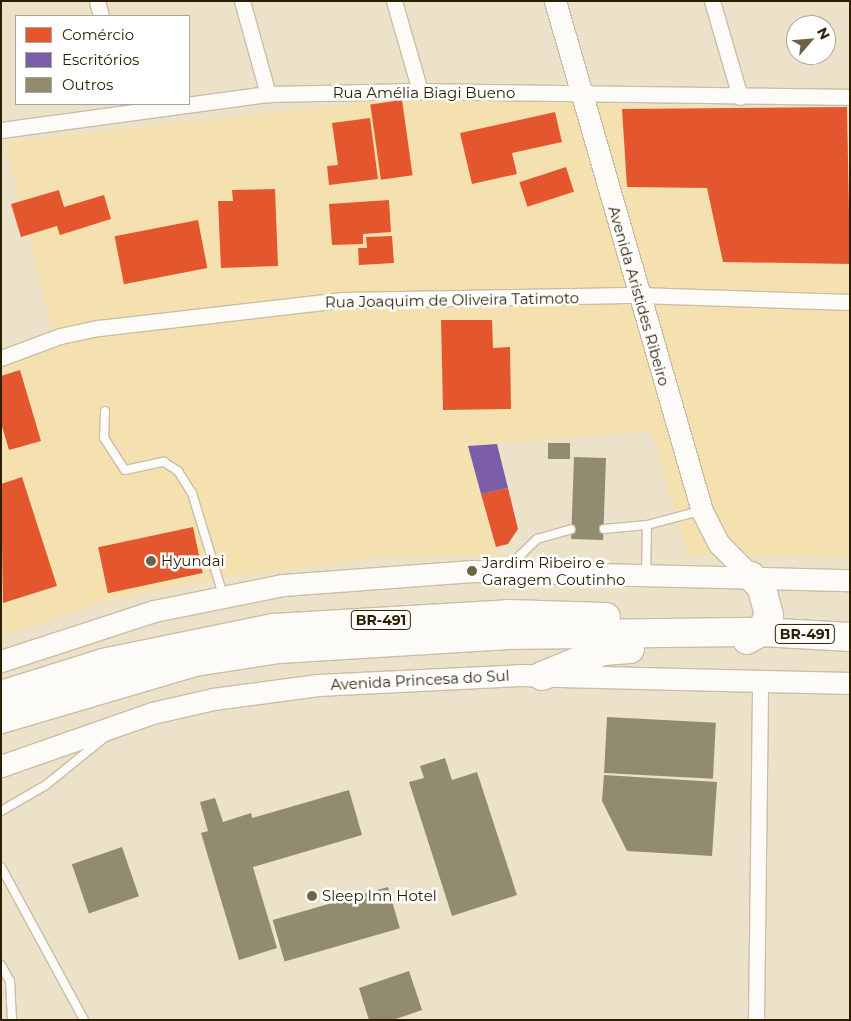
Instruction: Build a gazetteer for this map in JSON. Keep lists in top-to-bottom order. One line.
{"streets":{"highway":["BR-491"],"main road":["Avenida Aristides Ribeiro","Avenida Princesa do Sul"],"street":["Rua Amélia Biagi Bueno","Rua Joaquim de Oliveira Tatimoto"]},"crossings":[["Rua Amélia Biagi Bueno","Avenida Aristides Ribeiro"],["Avenida Aristides Ribeiro","Rua Joaquim de Oliveira Tatimoto"]],"places":["Hyundai","Jardim Ribeiro e Garagem Coutinho","Sleep Inn Hotel"],"legend":["Comércio","Escritórios","Outros"],"north":"top right"}
